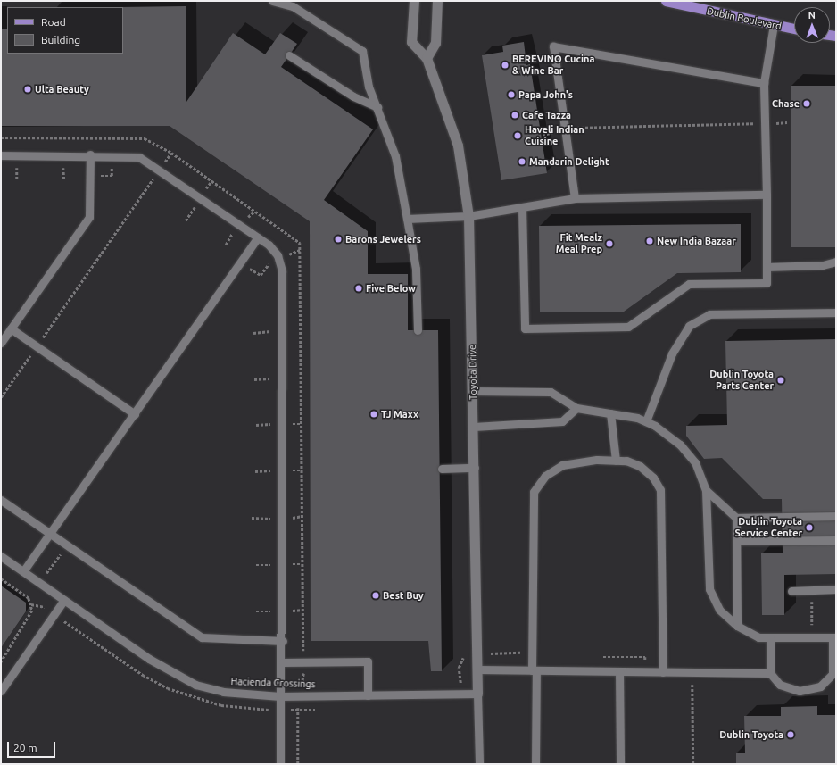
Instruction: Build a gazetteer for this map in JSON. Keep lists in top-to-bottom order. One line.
{"streets":{"main road":["Dublin Boulevard"],"street":["Toyota Drive"],"lane":["Hacienda Crossings"]},"crossings":[["Toyota Drive","Hacienda Crossings"]],"places":["BEREVINO Cucina & Wine Bar","Ulta Beauty","Papa John's","Chase","Cafe Tazza","Haveli Indian Cuisine","Mandarin Delight","Barons Jewelers","New India Bazaar","Fit Mealz Meal Prep","Five Below","Dublin Toyota Parts Center","TJ Maxx","Dublin Toyota Service Center","Best Buy","Dublin Toyota"],"legend":["Road","Building"],"scale_bar":"20 m","north":"top"}
